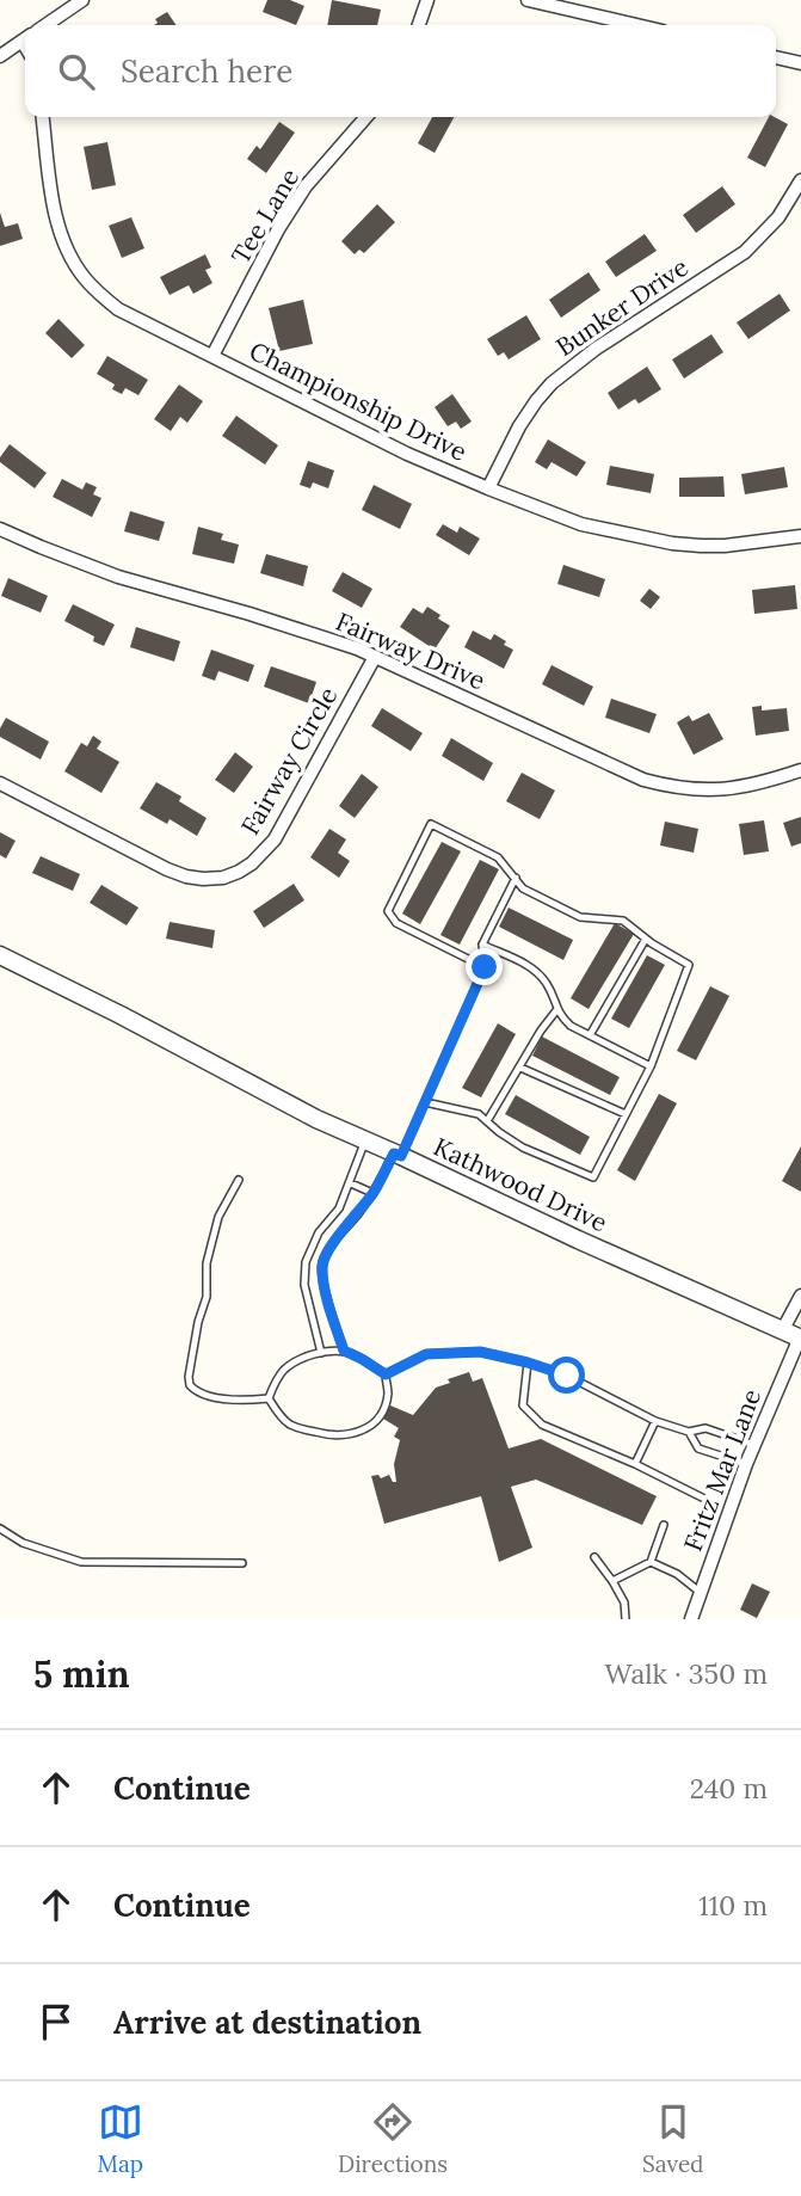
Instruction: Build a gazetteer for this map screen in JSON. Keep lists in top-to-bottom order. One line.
{"streets":{"street":["Tee Lane","Bunker Drive","Championship Drive","Fairway Drive","Fairway Circle","Kathwood Drive","Fritz Mar Lane"]},"crossings":[["Tee Lane","Championship Drive"],["Bunker Drive","Championship Drive"],["Fairway Drive","Fairway Circle"],["Kathwood Drive","Fritz Mar Lane"]],"page":{"search":"Search here","heading":["5 min","Walk · 350 m"],"list":[["Continue","240 m"],["Continue","110 m"],"Arrive at destination"],"nav":["Map","Directions","Saved"]}}
